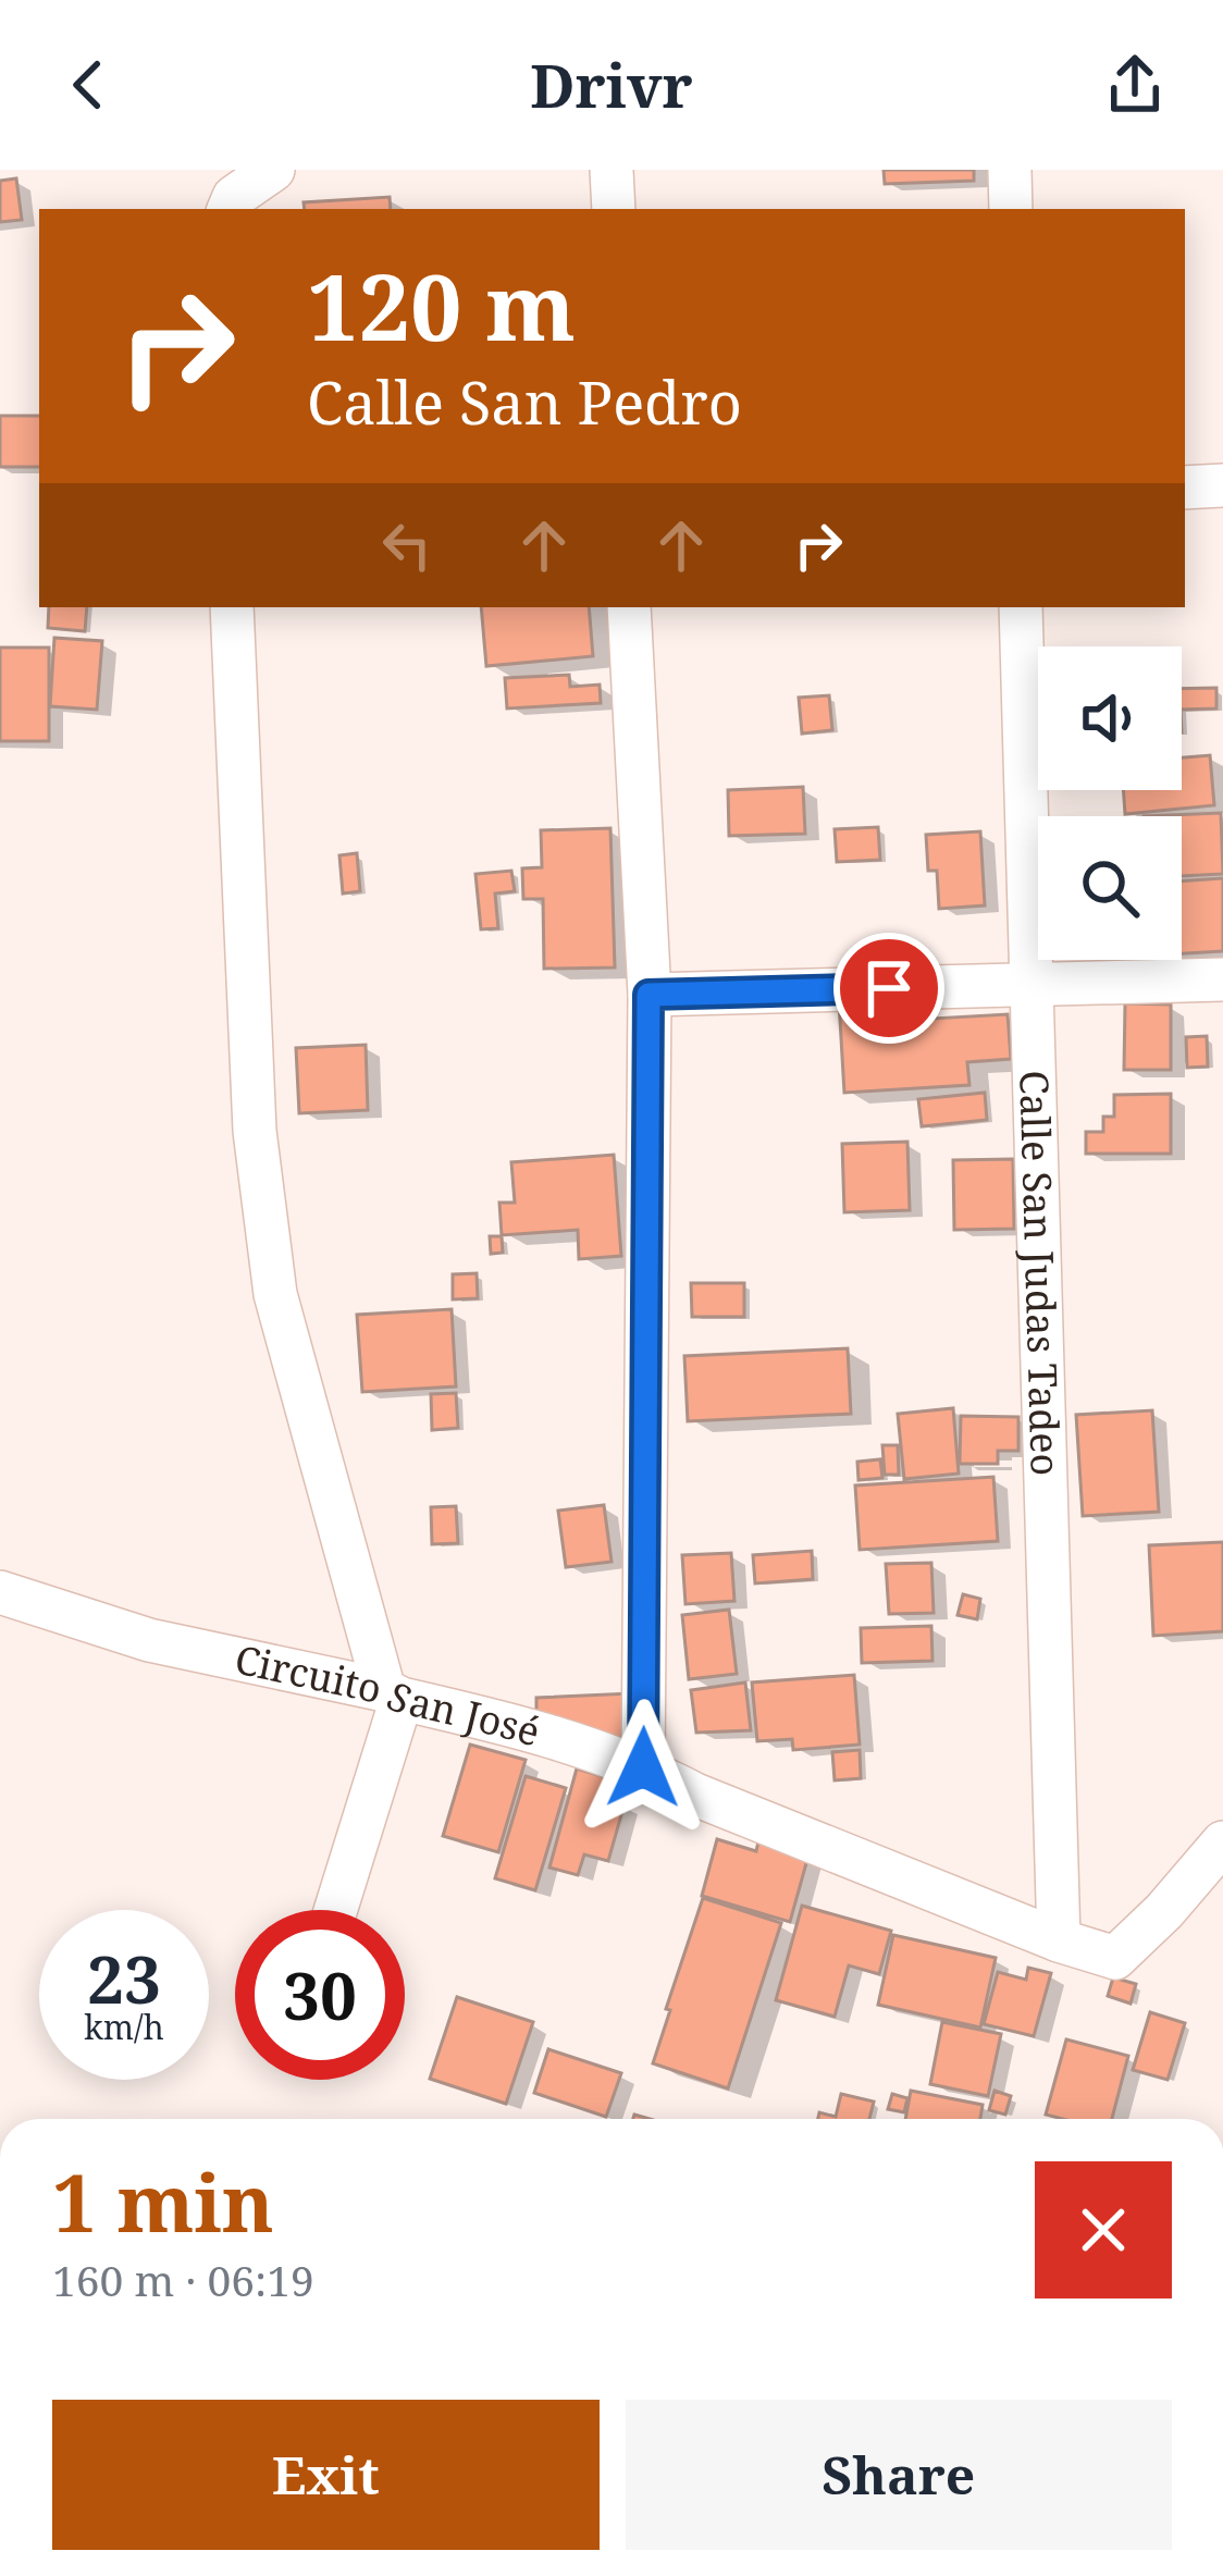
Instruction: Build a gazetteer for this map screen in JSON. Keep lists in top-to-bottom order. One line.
{"streets":{"street":["Calle San Judas Tadeo","Circuito San José"]},"crossings":[["Calle San Judas Tadeo","Circuito San José"]],"page":{"header":"Drivr","turn":["120 m","Calle San Pedro"],"speed":"23 km/h","limit":"30","heading":["1 min","160 m · 06:19"],"buttons":["Exit","Share"]}}
